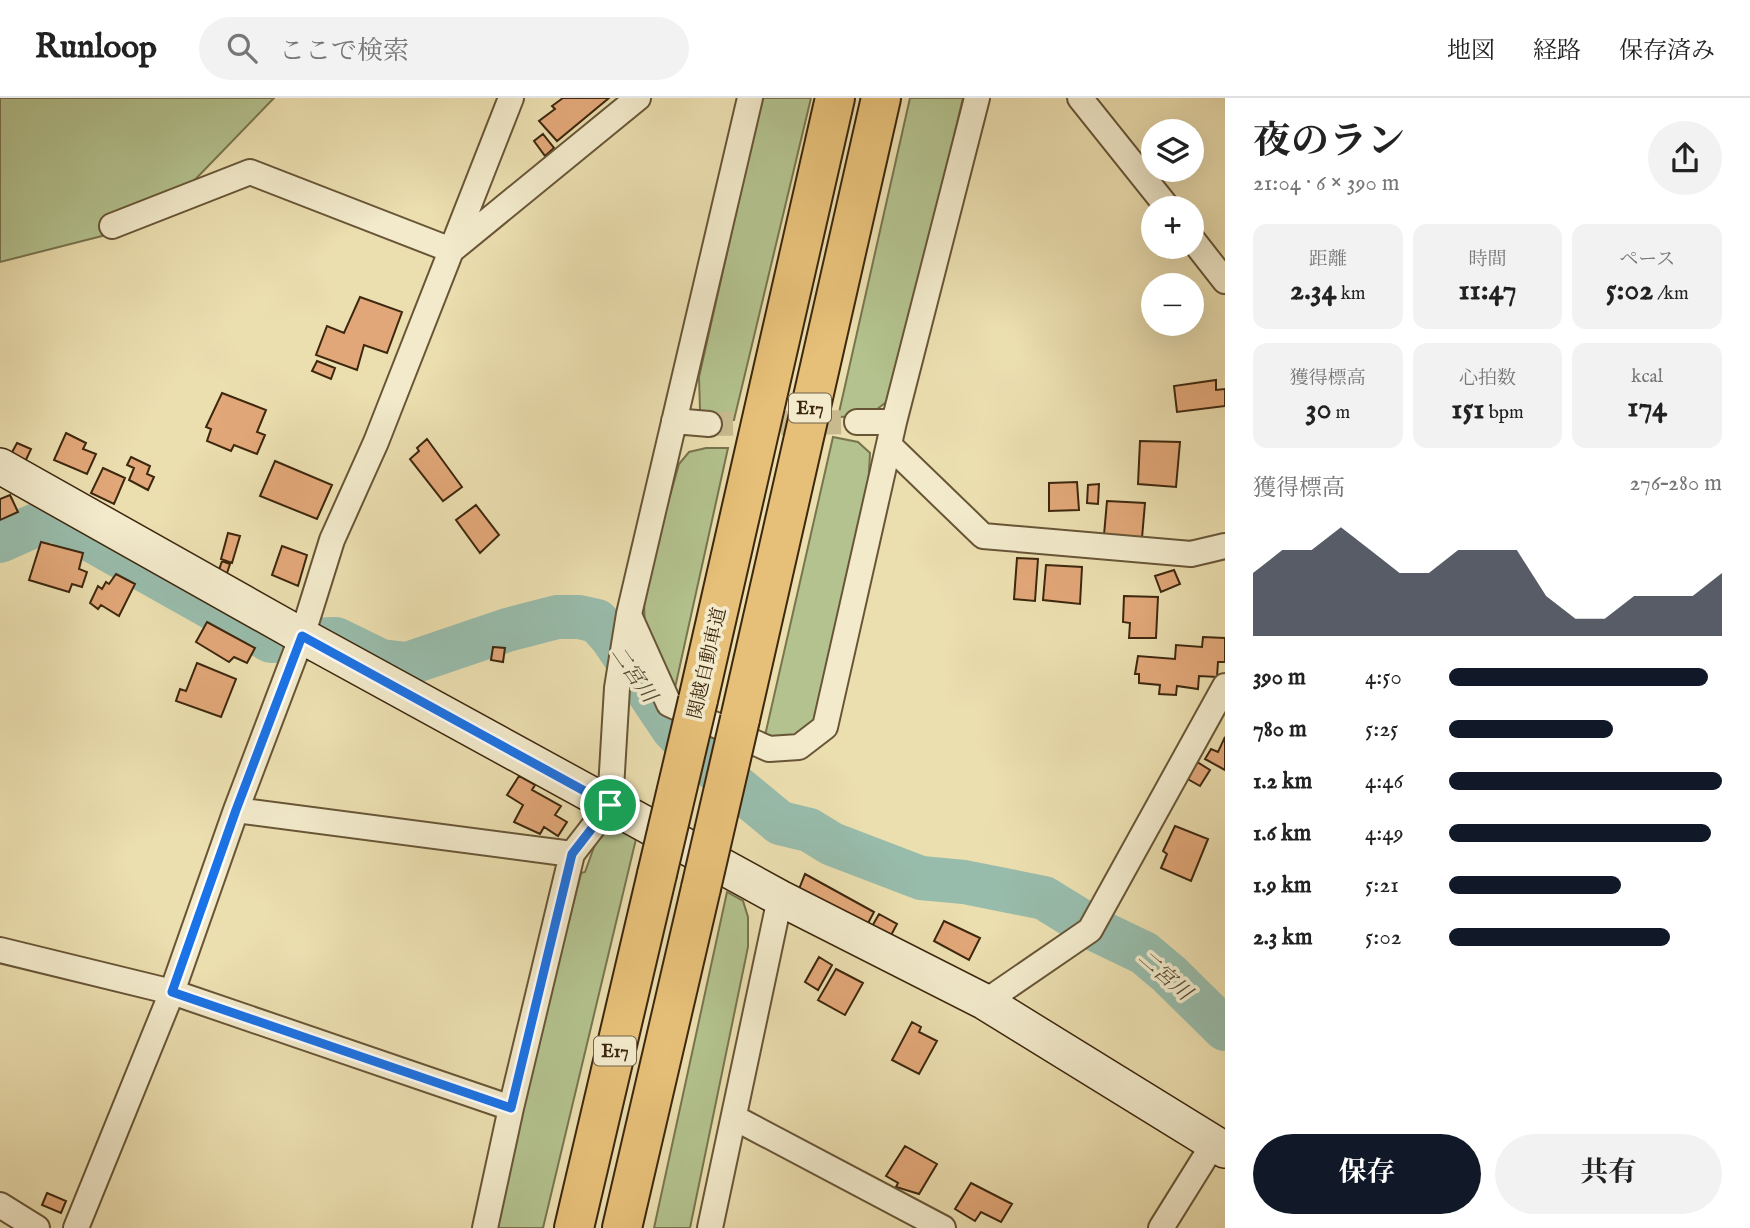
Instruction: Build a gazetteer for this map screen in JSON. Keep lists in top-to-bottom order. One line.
{"streets":{"highway":["E17","関越自動車道"]},"water":["二宮川"],"page":{"header":"Runloop","search":"ここで検索","nav":["地図","経路","保存済み"],"heading":["夜のラン","21:04 · 6 × 390 m"],"map_buttons":["+","−"],"stats":[["距離","2.34 km"],["時間","11:47"],["ペース","5:02 /km"],["獲得標高","30 m"],["心拍数","151 bpm"],["kcal","174"]],"chart":["獲得標高","276–280 m"],"list":[{"name":"390 m","note":"4:50"},{"name":"780 m","note":"5:25"},{"name":"1.2 km","note":"4:46"},{"name":"1.6 km","note":"4:49"},{"name":"1.9 km","note":"5:21"},{"name":"2.3 km","note":"5:02"}],"buttons":["保存","共有"]}}
